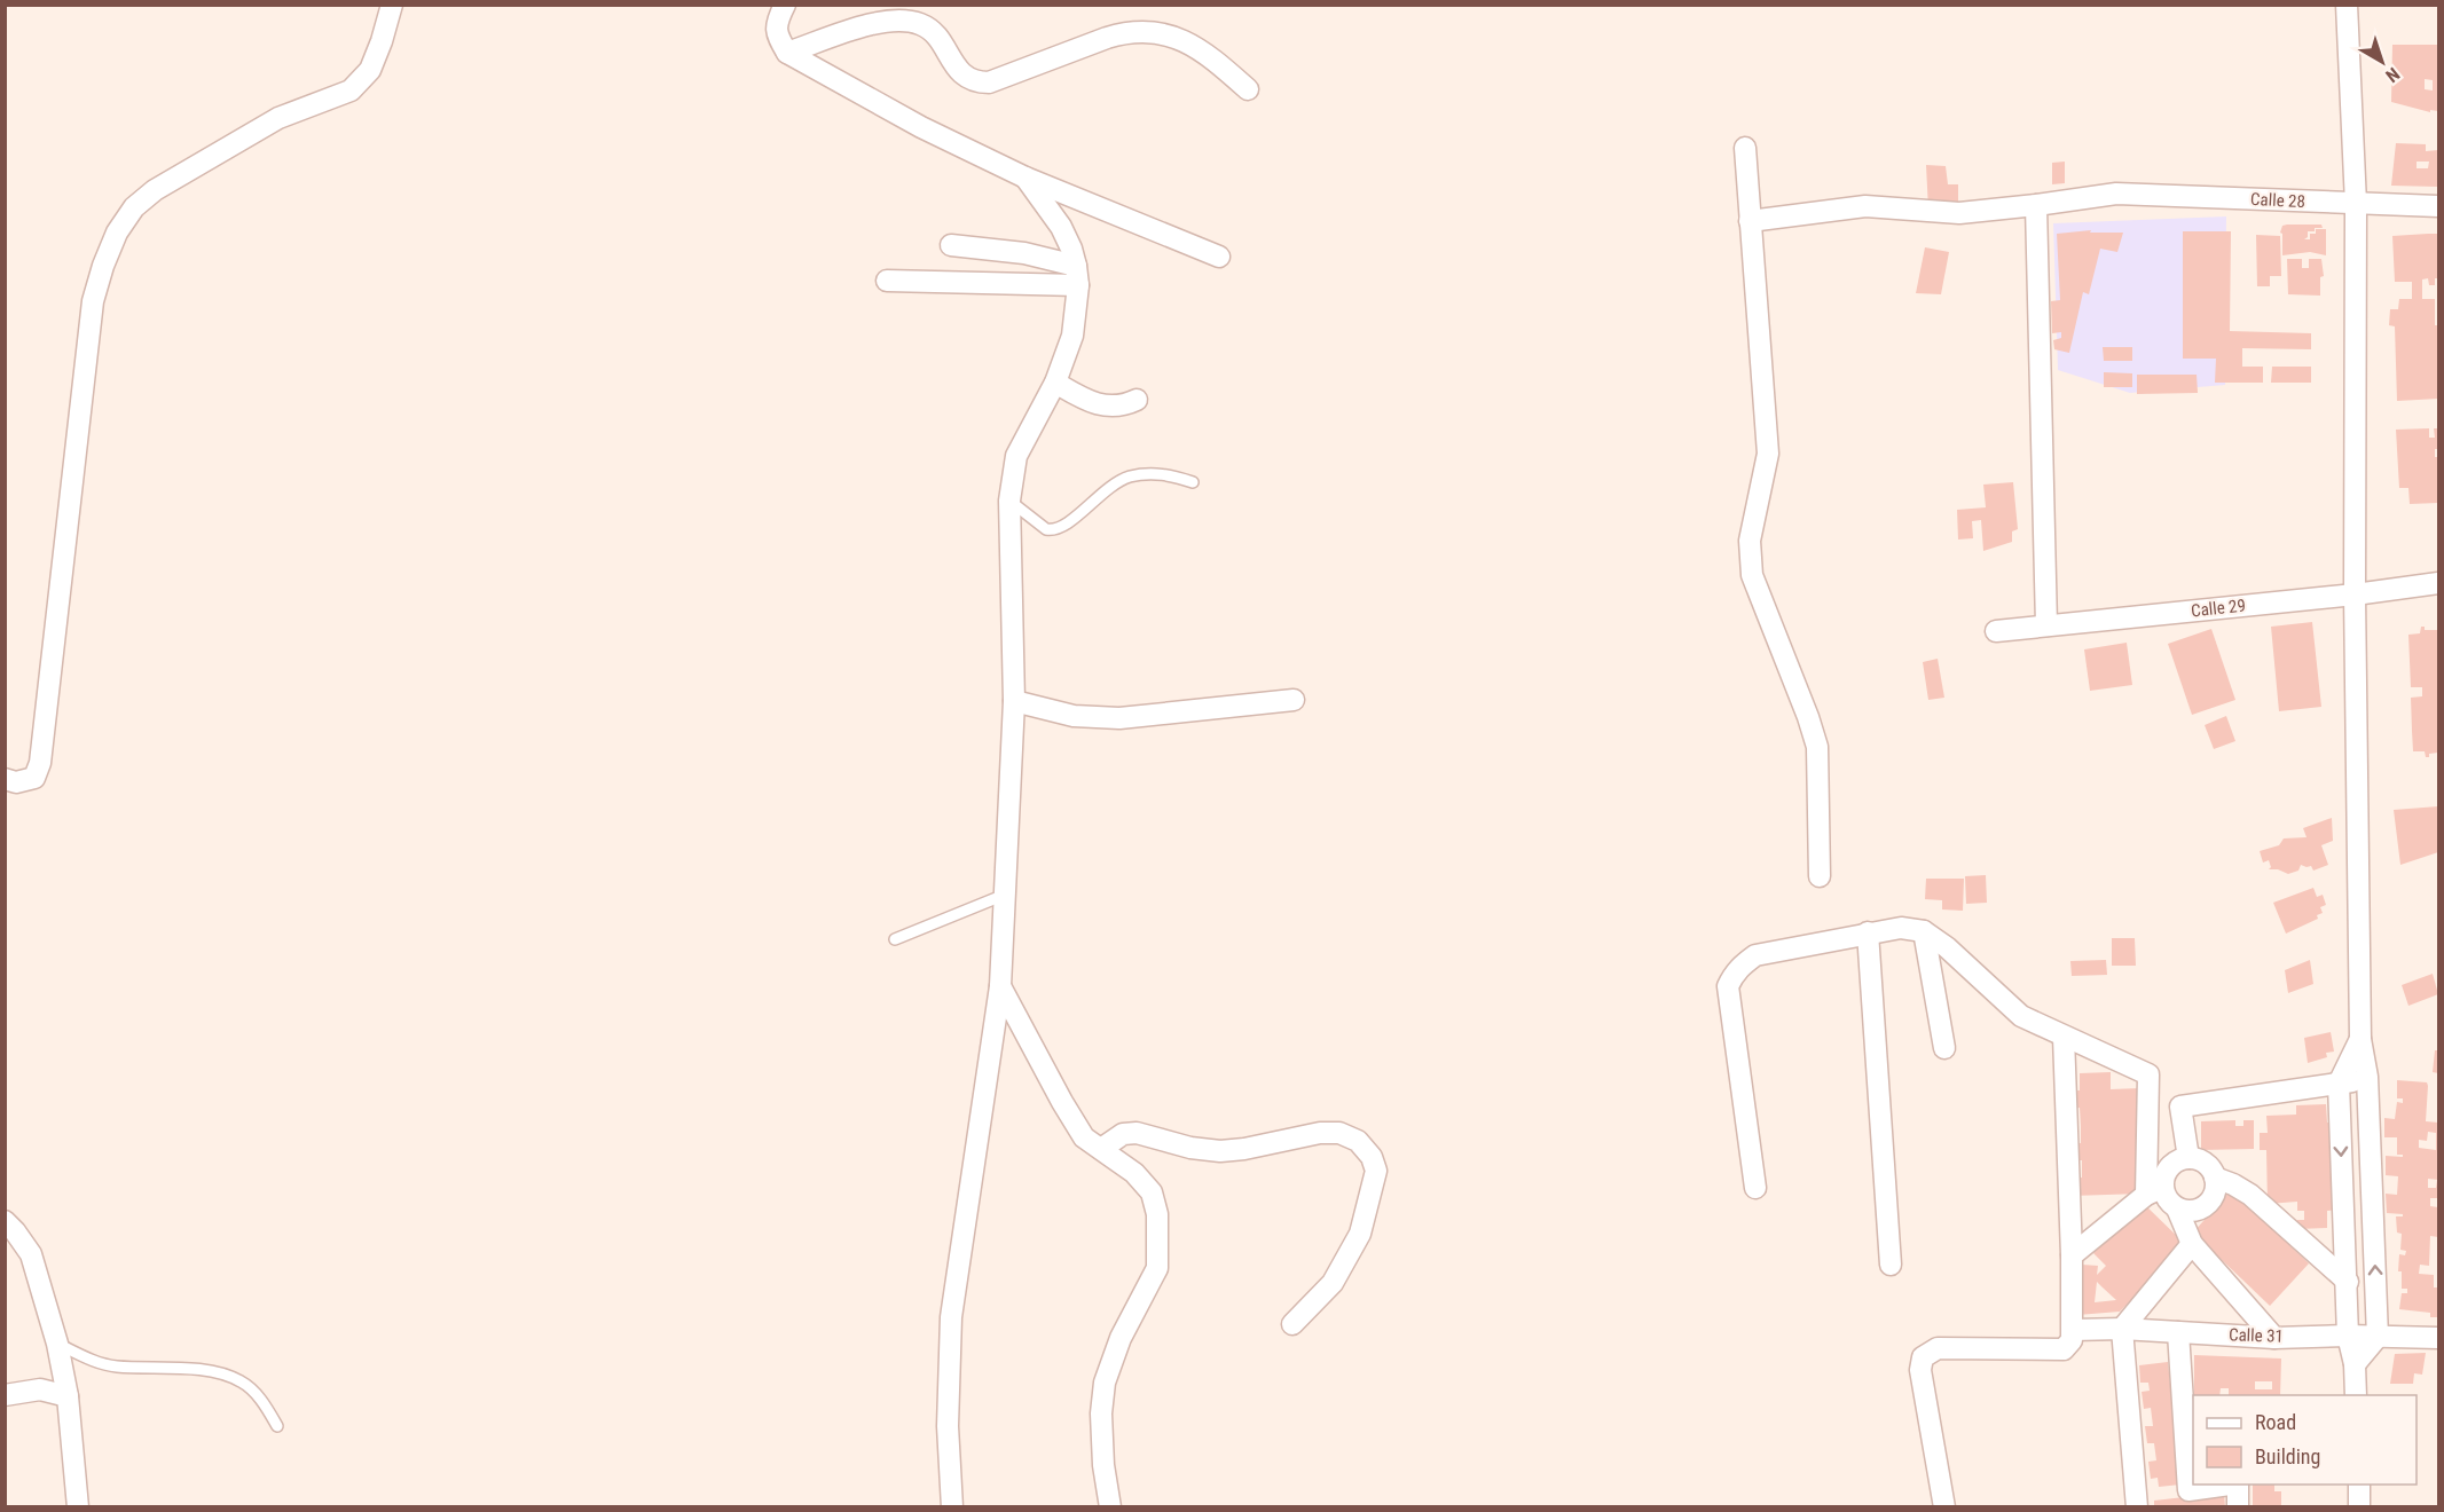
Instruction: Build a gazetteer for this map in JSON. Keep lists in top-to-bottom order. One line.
{"streets":{"street":["Calle 28","Calle 29","Calle 31"]},"legend":["Road","Building"],"north":"bottom right"}
